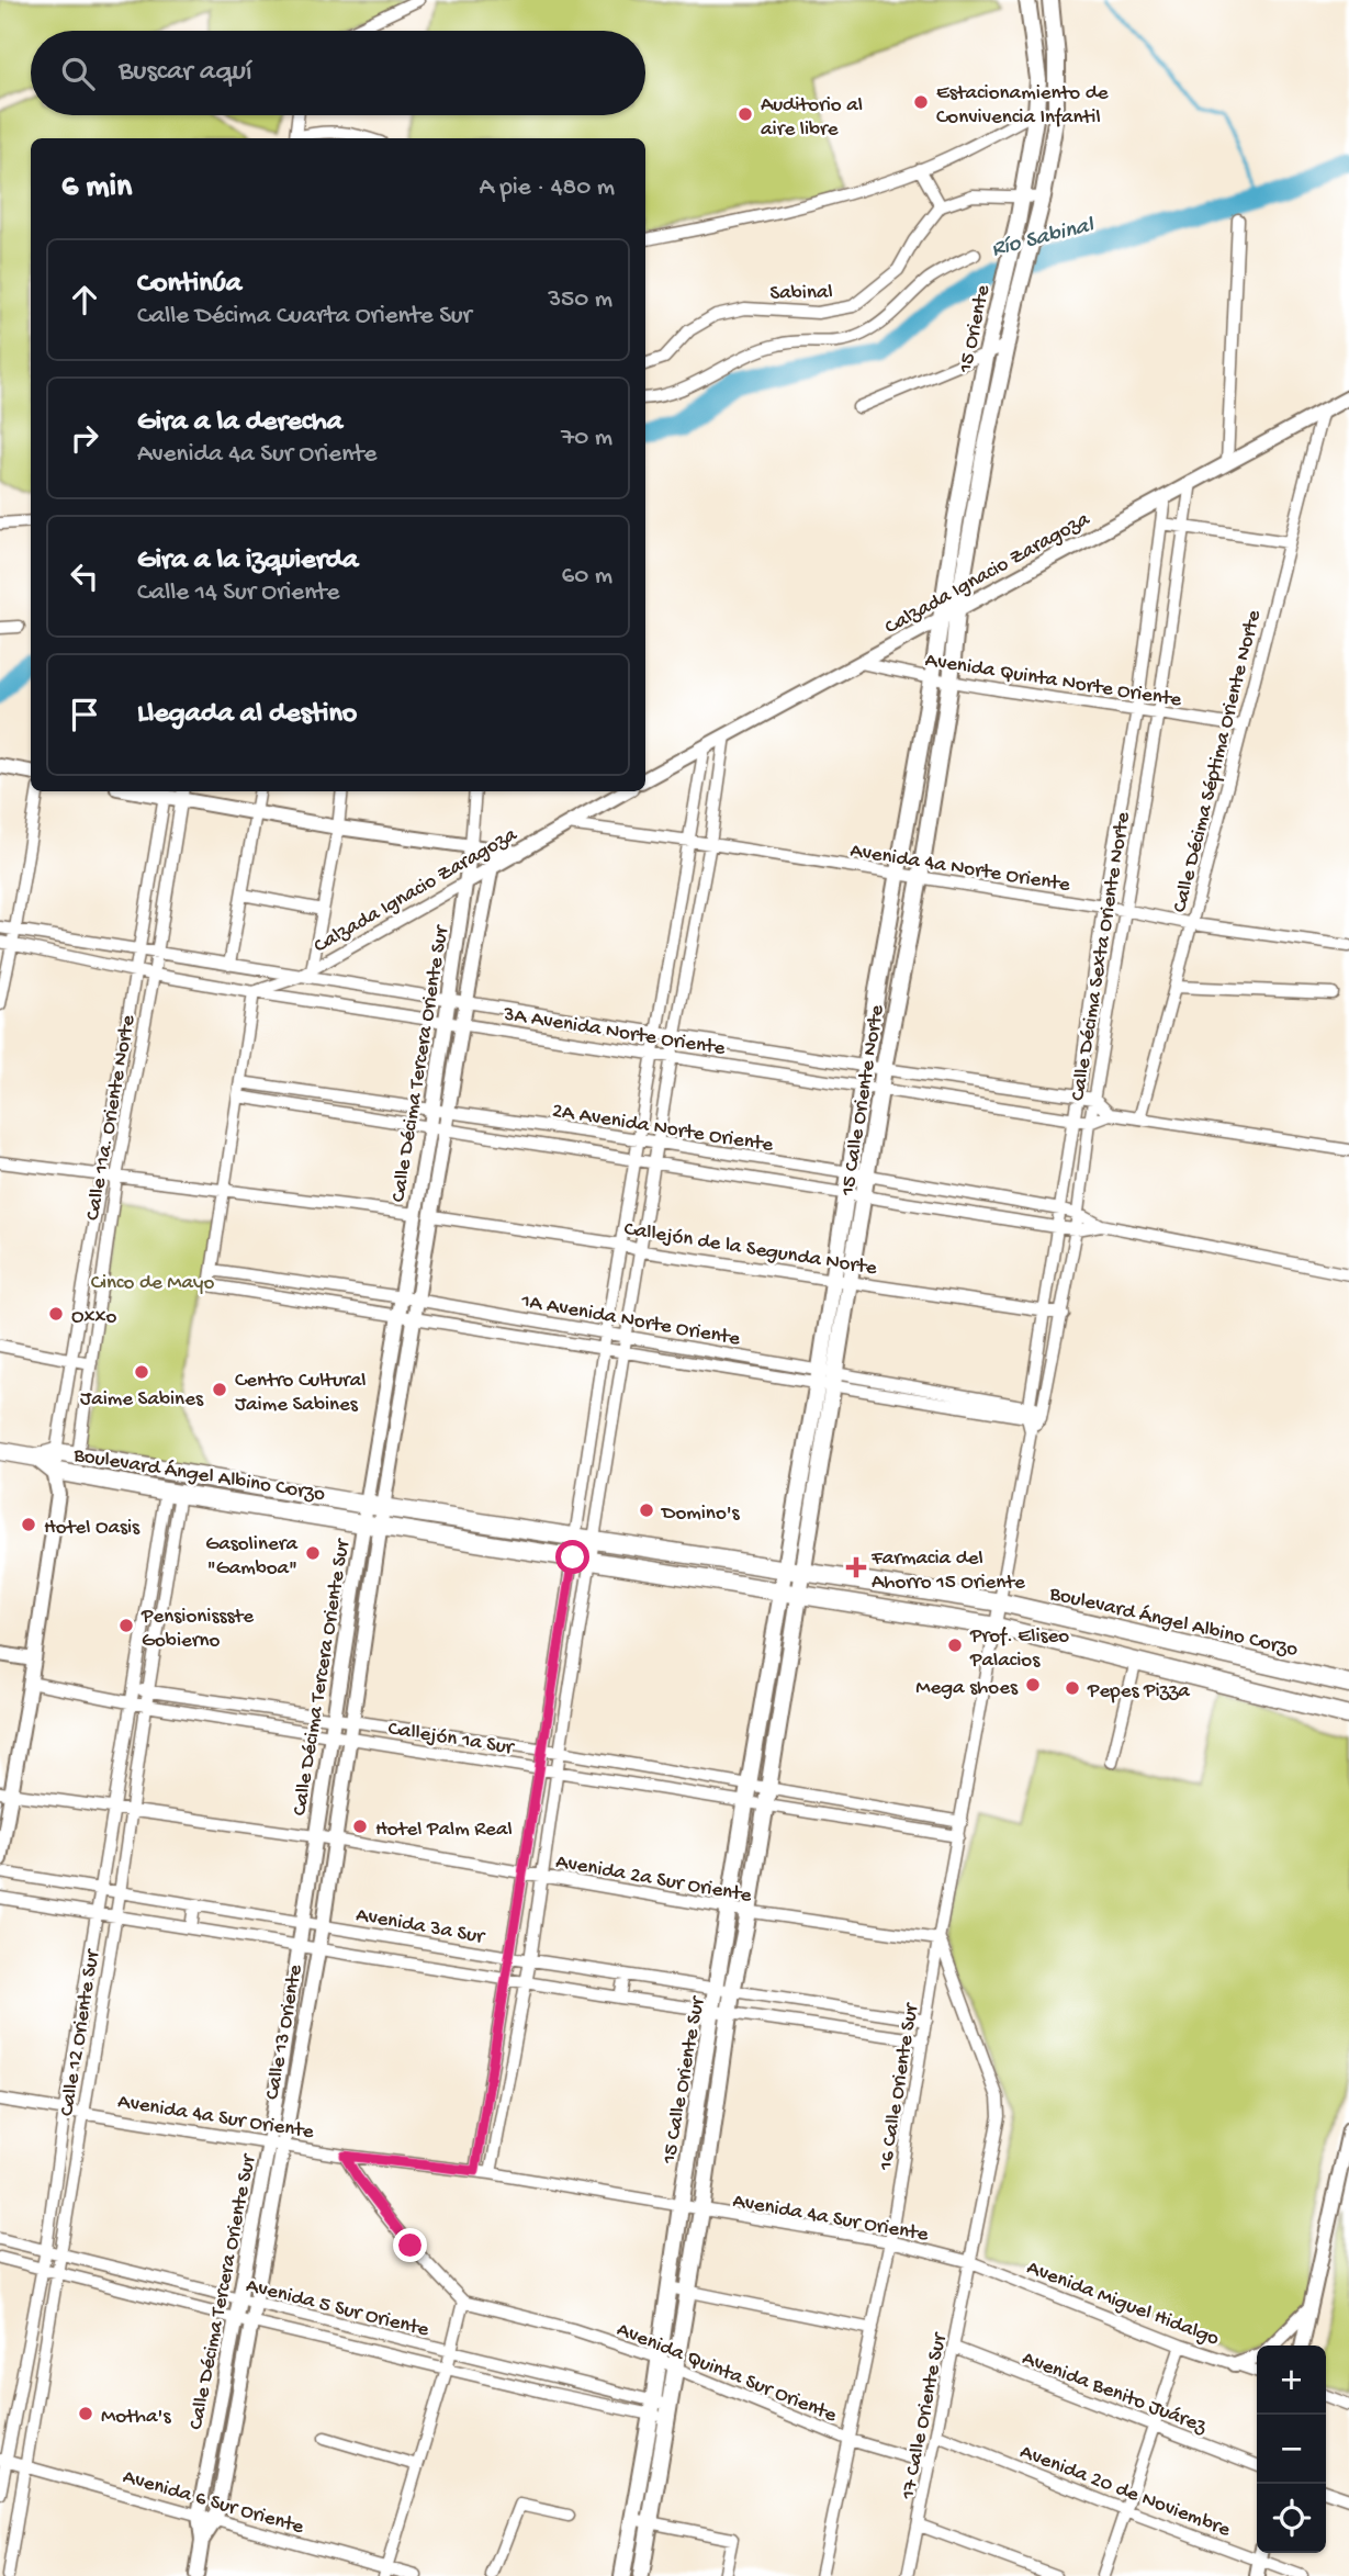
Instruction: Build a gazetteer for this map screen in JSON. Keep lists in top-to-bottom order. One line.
{"streets":{"main road":["15 Oriente","15 Calle Oriente Norte","Boulevard Ángel Albino Corzo","15 Calle Oriente Sur"],"street":["Sabinal","Calzada Ignacio Zaragoza","Avenida Quinta Norte Oriente","Calle Décima Séptima Oriente Norte","Avenida 4a Norte Oriente","Calle Décima Sexta Oriente Norte","3A Avenida Norte Oriente","Calle Décima Tercera Oriente Sur","Calle 11a. Oriente Norte","2A Avenida Norte Oriente","Callejón de la Segunda Norte","1A Avenida Norte Oriente","Callejón 1a Sur","Avenida 2a Sur Oriente","Avenida 3a Sur","Calle 13 Oriente","Calle 12 Oriente Sur","16 Calle Oriente Sur","Avenida 4a Sur Oriente","Avenida Miguel Hidalgo","Avenida 5 Sur Oriente","Avenida Quinta Sur Oriente","Avenida Benito Juárez","17 Calle Oriente Sur","Avenida 20 de Noviembre","Avenida 6 Sur Oriente"]},"crossings":[["15 Oriente","Calzada Ignacio Zaragoza"],["15 Oriente","15 Calle Oriente Norte"],["Calzada Ignacio Zaragoza","Avenida Quinta Norte Oriente"],["Calzada Ignacio Zaragoza","Calle Décima Séptima Oriente Norte"],["Calzada Ignacio Zaragoza","Avenida 4a Norte Oriente"],["Calzada Ignacio Zaragoza","Calle Décima Sexta Oriente Norte"],["Calzada Ignacio Zaragoza","3A Avenida Norte Oriente"],["Calzada Ignacio Zaragoza","Calle Décima Tercera Oriente Sur"],["Calzada Ignacio Zaragoza","15 Calle Oriente Norte"],["Avenida Quinta Norte Oriente","Calle Décima Séptima Oriente Norte"],["Avenida Quinta Norte Oriente","Calle Décima Sexta Oriente Norte"],["Avenida Quinta Norte Oriente","15 Calle Oriente Norte"],["Calle Décima Séptima Oriente Norte","Avenida 4a Norte Oriente"],["Avenida 4a Norte Oriente","Calle Décima Sexta Oriente Norte"],["Avenida 4a Norte Oriente","15 Calle Oriente Norte"],["Calle Décima Sexta Oriente Norte","3A Avenida Norte Oriente"],["Calle Décima Sexta Oriente Norte","2A Avenida Norte Oriente"],["Calle Décima Sexta Oriente Norte","Callejón de la Segunda Norte"],["Calle Décima Sexta Oriente Norte","1A Avenida Norte Oriente"],["Calle Décima Sexta Oriente Norte","Boulevard Ángel Albino Corzo"],["Calle Décima Sexta Oriente Norte","16 Calle Oriente Sur"],["3A Avenida Norte Oriente","Calle Décima Tercera Oriente Sur"],["3A Avenida Norte Oriente","15 Calle Oriente Norte"],["3A Avenida Norte Oriente","Calle 11a. Oriente Norte"],["Calle Décima Tercera Oriente Sur","2A Avenida Norte Oriente"],["Calle Décima Tercera Oriente Sur","Callejón de la Segunda Norte"],["Calle Décima Tercera Oriente Sur","1A Avenida Norte Oriente"],["Calle Décima Tercera Oriente Sur","Boulevard Ángel Albino Corzo"],["Calle Décima Tercera Oriente Sur","Callejón 1a Sur"],["Calle Décima Tercera Oriente Sur","Avenida 2a Sur Oriente"],["Calle Décima Tercera Oriente Sur","Avenida 3a Sur"],["Calle Décima Tercera Oriente Sur","Calle 13 Oriente"],["Calle Décima Tercera Oriente Sur","Avenida 4a Sur Oriente"],["Calle Décima Tercera Oriente Sur","Avenida 5 Sur Oriente"],["Calle Décima Tercera Oriente Sur","Avenida 6 Sur Oriente"],["15 Calle Oriente Norte","2A Avenida Norte Oriente"],["15 Calle Oriente Norte","Callejón de la Segunda Norte"],["15 Calle Oriente Norte","1A Avenida Norte Oriente"],["15 Calle Oriente Norte","Boulevard Ángel Albino Corzo"],["15 Calle Oriente Norte","15 Calle Oriente Sur"],["Calle 11a. Oriente Norte","Boulevard Ángel Albino Corzo"],["Boulevard Ángel Albino Corzo","Calle 13 Oriente"],["Boulevard Ángel Albino Corzo","Calle 12 Oriente Sur"],["Boulevard Ángel Albino Corzo","15 Calle Oriente Sur"],["Boulevard Ángel Albino Corzo","16 Calle Oriente Sur"],["Callejón 1a Sur","Calle 13 Oriente"],["Callejón 1a Sur","Calle 12 Oriente Sur"],["Callejón 1a Sur","15 Calle Oriente Sur"],["Callejón 1a Sur","16 Calle Oriente Sur"],["Avenida 2a Sur Oriente","Calle 13 Oriente"],["Avenida 2a Sur Oriente","Calle 12 Oriente Sur"],["Avenida 2a Sur Oriente","15 Calle Oriente Sur"],["Avenida 2a Sur Oriente","16 Calle Oriente Sur"],["Avenida 2a Sur Oriente","17 Calle Oriente Sur"],["Avenida 3a Sur","Calle 13 Oriente"],["Avenida 3a Sur","Calle 12 Oriente Sur"],["Avenida 3a Sur","15 Calle Oriente Sur"],["Avenida 3a Sur","16 Calle Oriente Sur"],["Calle 13 Oriente","Avenida 4a Sur Oriente"],["Calle 13 Oriente","Avenida 5 Sur Oriente"],["Calle 13 Oriente","Avenida 6 Sur Oriente"],["Calle 12 Oriente Sur","Avenida 4a Sur Oriente"],["Calle 12 Oriente Sur","Avenida 5 Sur Oriente"],["Calle 12 Oriente Sur","Avenida 6 Sur Oriente"],["15 Calle Oriente Sur","Avenida 4a Sur Oriente"],["15 Calle Oriente Sur","Avenida 5 Sur Oriente"],["15 Calle Oriente Sur","Avenida Quinta Sur Oriente"],["16 Calle Oriente Sur","Avenida 4a Sur Oriente"],["16 Calle Oriente Sur","Avenida Quinta Sur Oriente"],["16 Calle Oriente Sur","17 Calle Oriente Sur"],["Avenida 4a Sur Oriente","Avenida Miguel Hidalgo"],["Avenida 4a Sur Oriente","17 Calle Oriente Sur"],["Avenida Miguel Hidalgo","17 Calle Oriente Sur"],["Avenida Quinta Sur Oriente","17 Calle Oriente Sur"],["Avenida Benito Juárez","17 Calle Oriente Sur"],["17 Calle Oriente Sur","Avenida 20 de Noviembre"]],"water":["Río Sabinal"],"parks":["Cinco de Mayo"],"places":{"other":["Estacionamiento de Convivencia Infantil","Auditorio al aire libre","Oxxo","Jaime Sabines","Centro Cultural Jaime Sabines","Domino's","Hotel Oasis","Gasolinera \"Gamboa\"","Pensionissste Gobierno","Prof. Eliseo Palacios","Mega shoes","Pepes Pizza","Hotel Palm Real","Motha's"],"health":["Farmacia del Ahorro 15 Oriente"]},"page":{"search":"Buscar aquí","heading":["6 min","A pie · 480 m"],"list":[["Continúa","Calle Décima Cuarta Oriente Sur","350 m"],["Gira a la derecha","Avenida 4a Sur Oriente","70 m"],["Gira a la izquierda","Calle 14 Sur Oriente","60 m"],"Llegada al destino"],"map_buttons":["+","−"]}}
